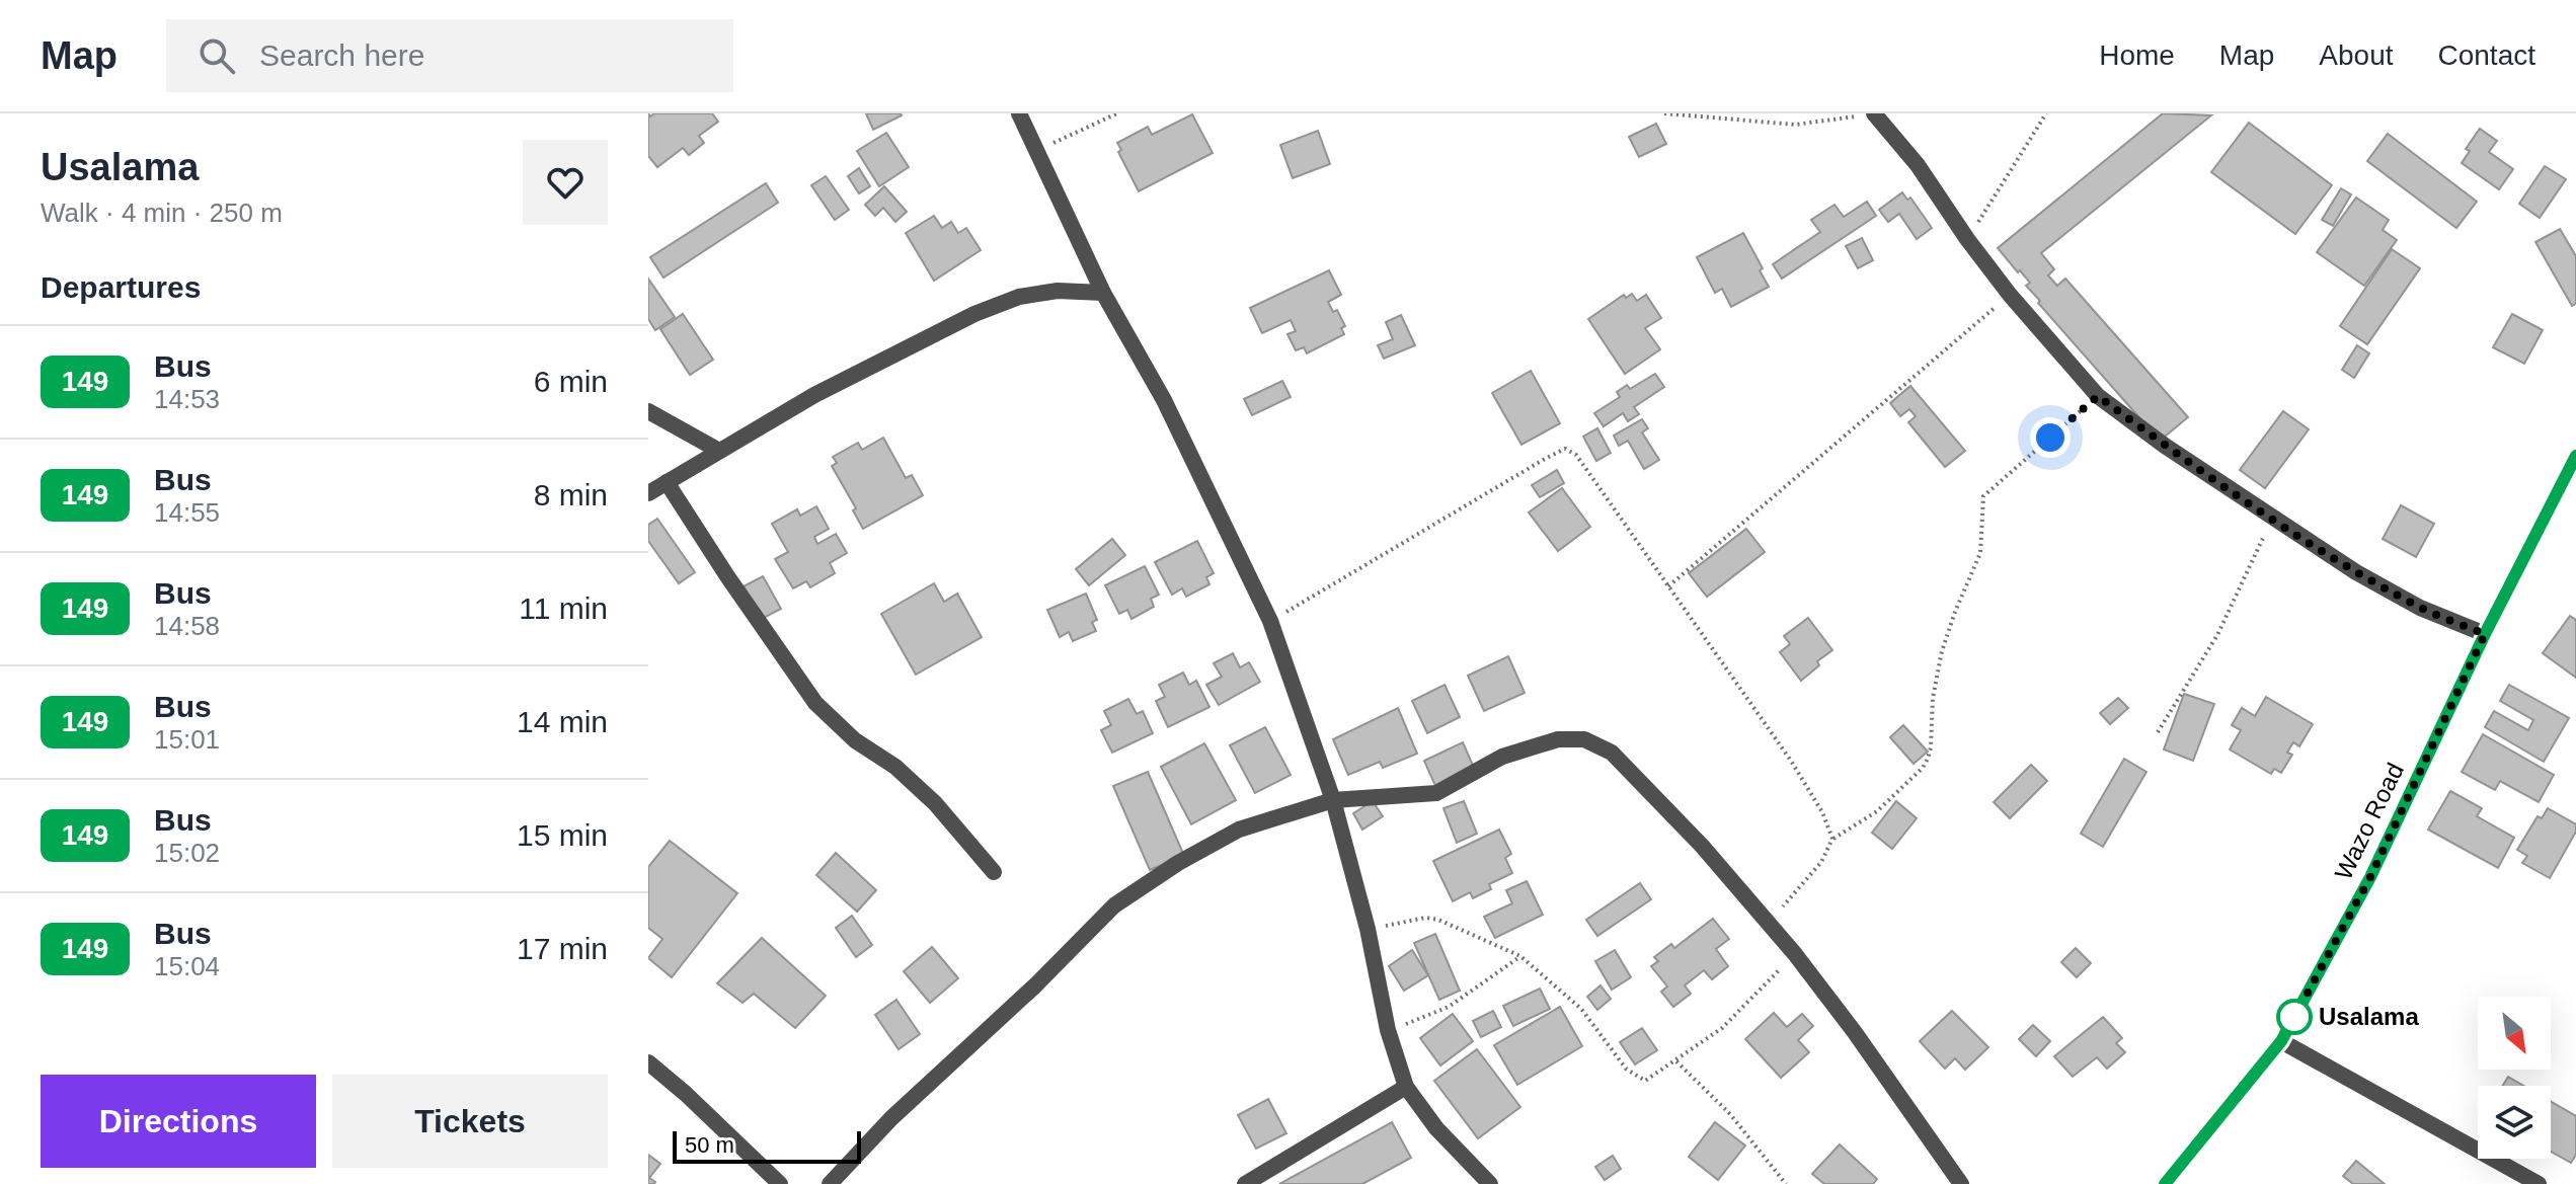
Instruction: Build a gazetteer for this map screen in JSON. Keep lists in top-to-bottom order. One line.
{"streets":{"main road":["Wazo Road"]},"places":["Usalama"],"lines":["bus line 149"],"scale_bar":"50 m","north":"bottom right","page":{"header":"Map","search":"Search here","nav":["Home","Map","About","Contact"],"heading":[["Usalama","Walk · 4 min · 250 m"],"Departures"],"list":[{"mark":"149","name":"Bus","note":"14:53","value":"6 min"},{"mark":"149","name":"Bus","note":"14:55","value":"8 min"},{"mark":"149","name":"Bus","note":"14:58","value":"11 min"},{"mark":"149","name":"Bus","note":"15:01","value":"14 min"},{"mark":"149","name":"Bus","note":"15:02","value":"15 min"},{"mark":"149","name":"Bus","note":"15:04","value":"17 min"}],"buttons":["Directions","Tickets"],"scale":"50 m"}}
